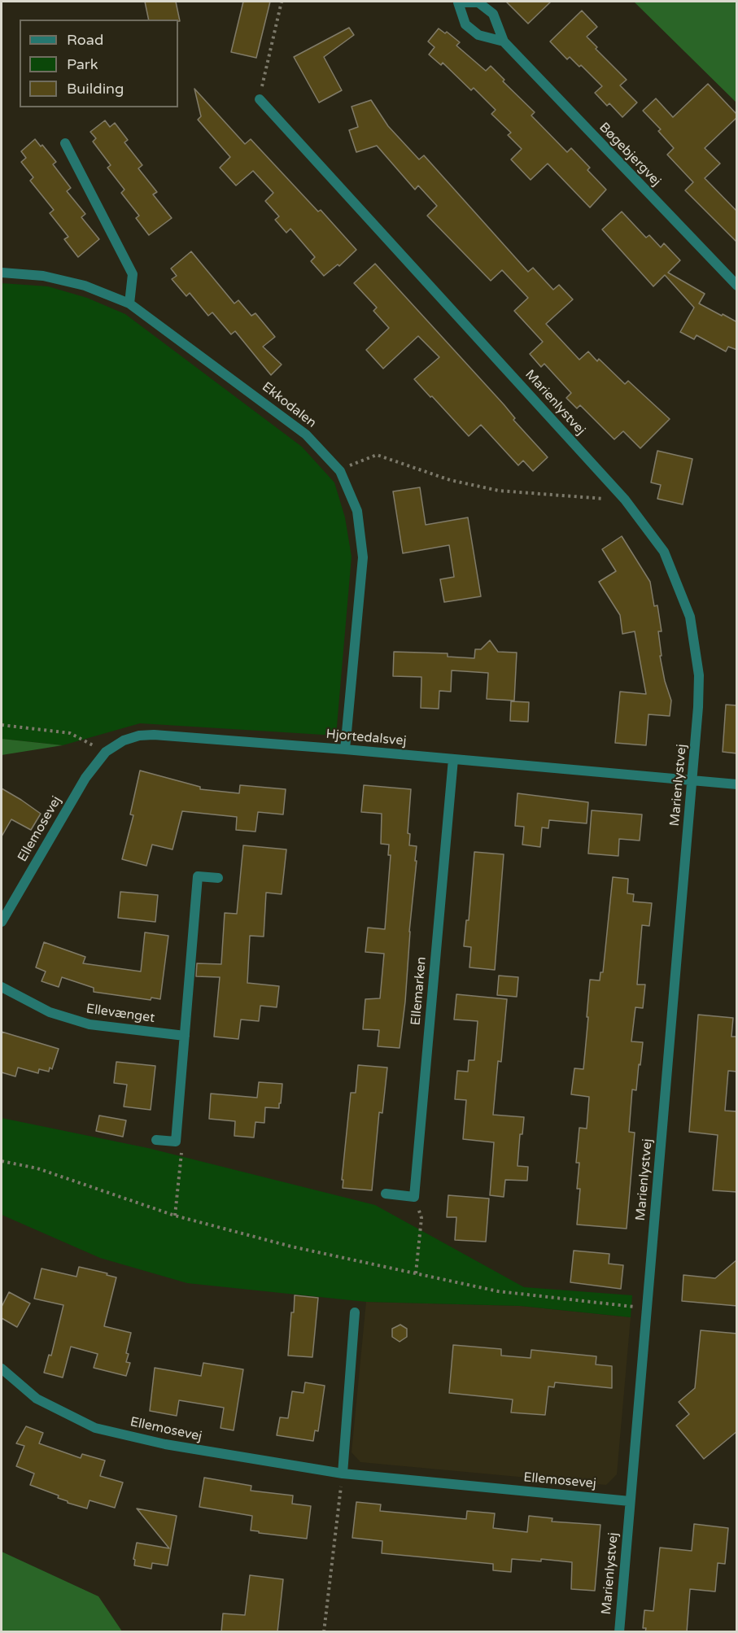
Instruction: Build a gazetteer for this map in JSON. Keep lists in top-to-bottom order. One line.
{"streets":{"street":["Bøgebjergvej","Marienlystvej","Ekkodalen","Hjortedalsvej","Ellemosevej","Ellemarken","Ellevænget"]},"crossings":[["Marienlystvej","Hjortedalsvej"],["Marienlystvej","Ellemosevej"],["Ekkodalen","Hjortedalsvej"],["Hjortedalsvej","Ellemosevej"],["Hjortedalsvej","Ellemarken"]],"legend":["Road","Park","Building"]}
